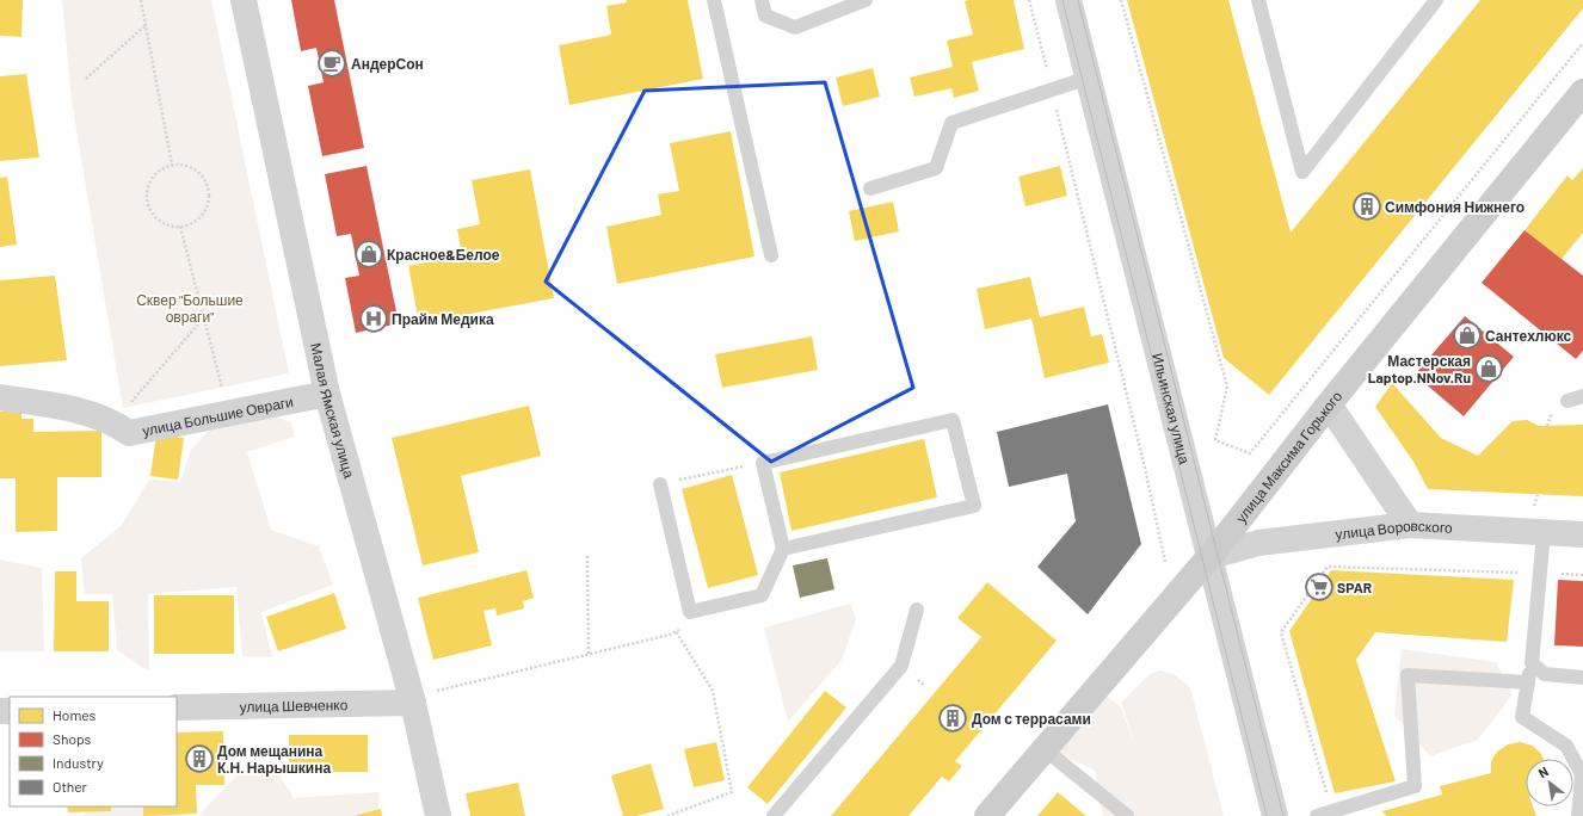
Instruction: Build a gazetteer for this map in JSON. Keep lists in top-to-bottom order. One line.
{"streets":{"main road":["улица Максима Горького"],"street":["Ильинская улица","Малая Ямская улица","улица Большие Овраги","улица Воровского","улица Шевченко"]},"crossings":[["Ильинская улица","улица Максима Горького"],["Ильинская улица","улица Воровского"],["Малая Ямская улица","улица Большие Овраги"],["Малая Ямская улица","улица Шевченко"],["улица Максима Горького","улица Воровского"]],"parks":["Сквер \"Большие овраги\""],"places":{"cafe":["АндерСон"],"building":["Симфония Нижнего","Дом с террасами","Дом мещанина К.Н. Нарышкина"],"shop":["Красное&Белое","Сантехлюкс","Мастерская Laptop.NNov.Ru"],"hospital":["Прайм Медика"],"supermarket":["SPAR"]},"legend":["Homes","Shops","Industry","Other"],"north":"top left"}
